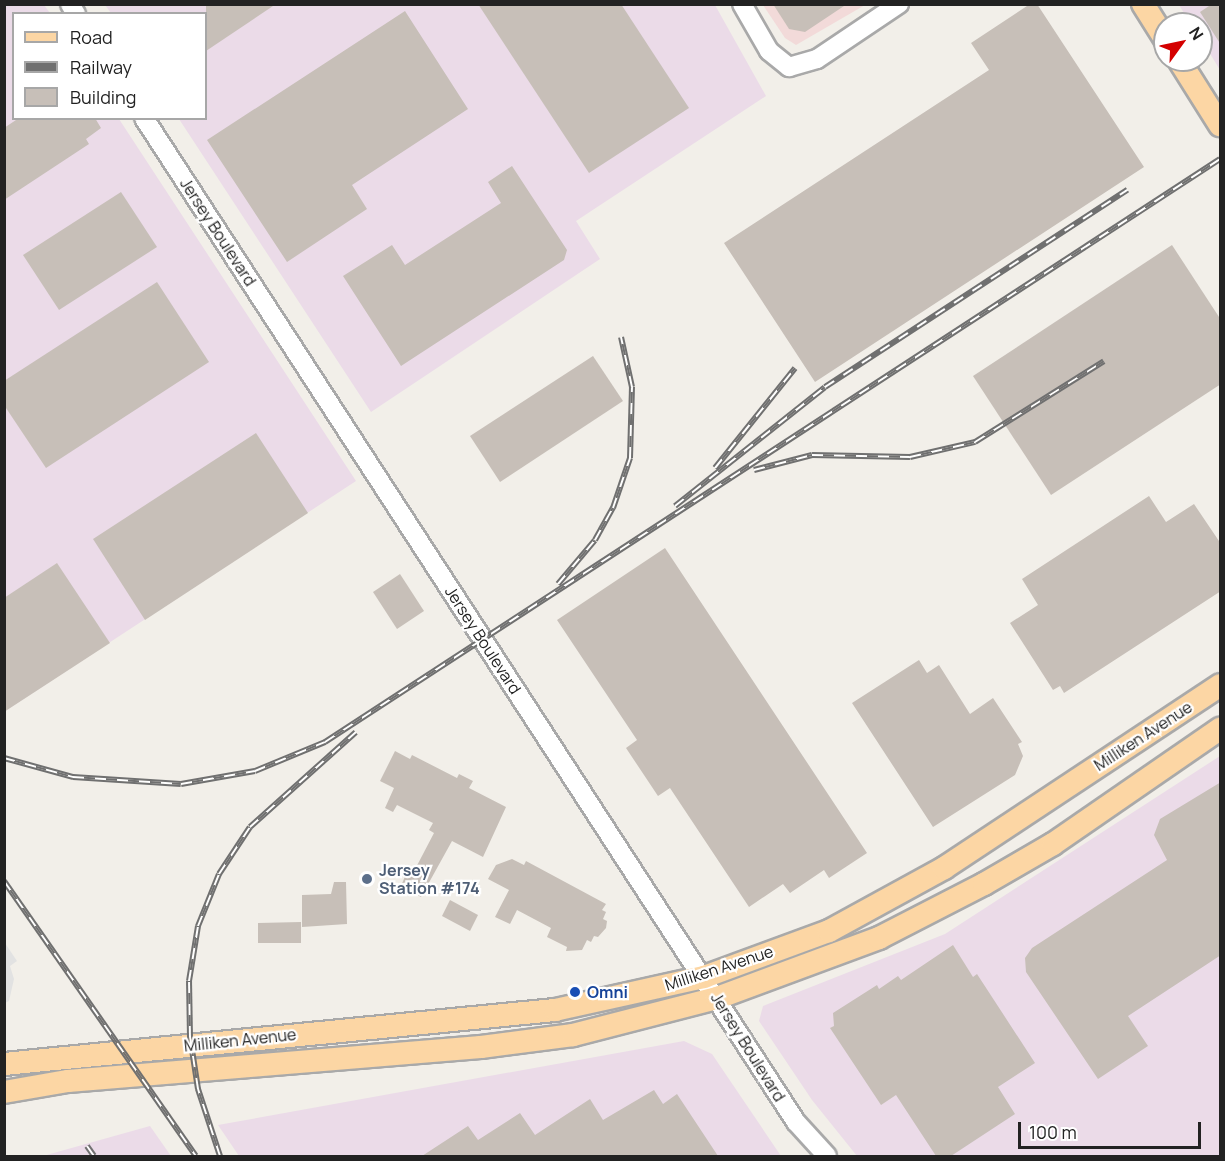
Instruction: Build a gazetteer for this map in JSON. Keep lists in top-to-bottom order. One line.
{"streets":{"main road":["Milliken Avenue"],"street":["Jersey Boulevard"]},"crossings":[["Jersey Boulevard","Milliken Avenue"]],"places":["Jersey Station #174","Omni"],"legend":["Road","Railway","Building"],"scale_bar":"100 m","north":"top right"}
